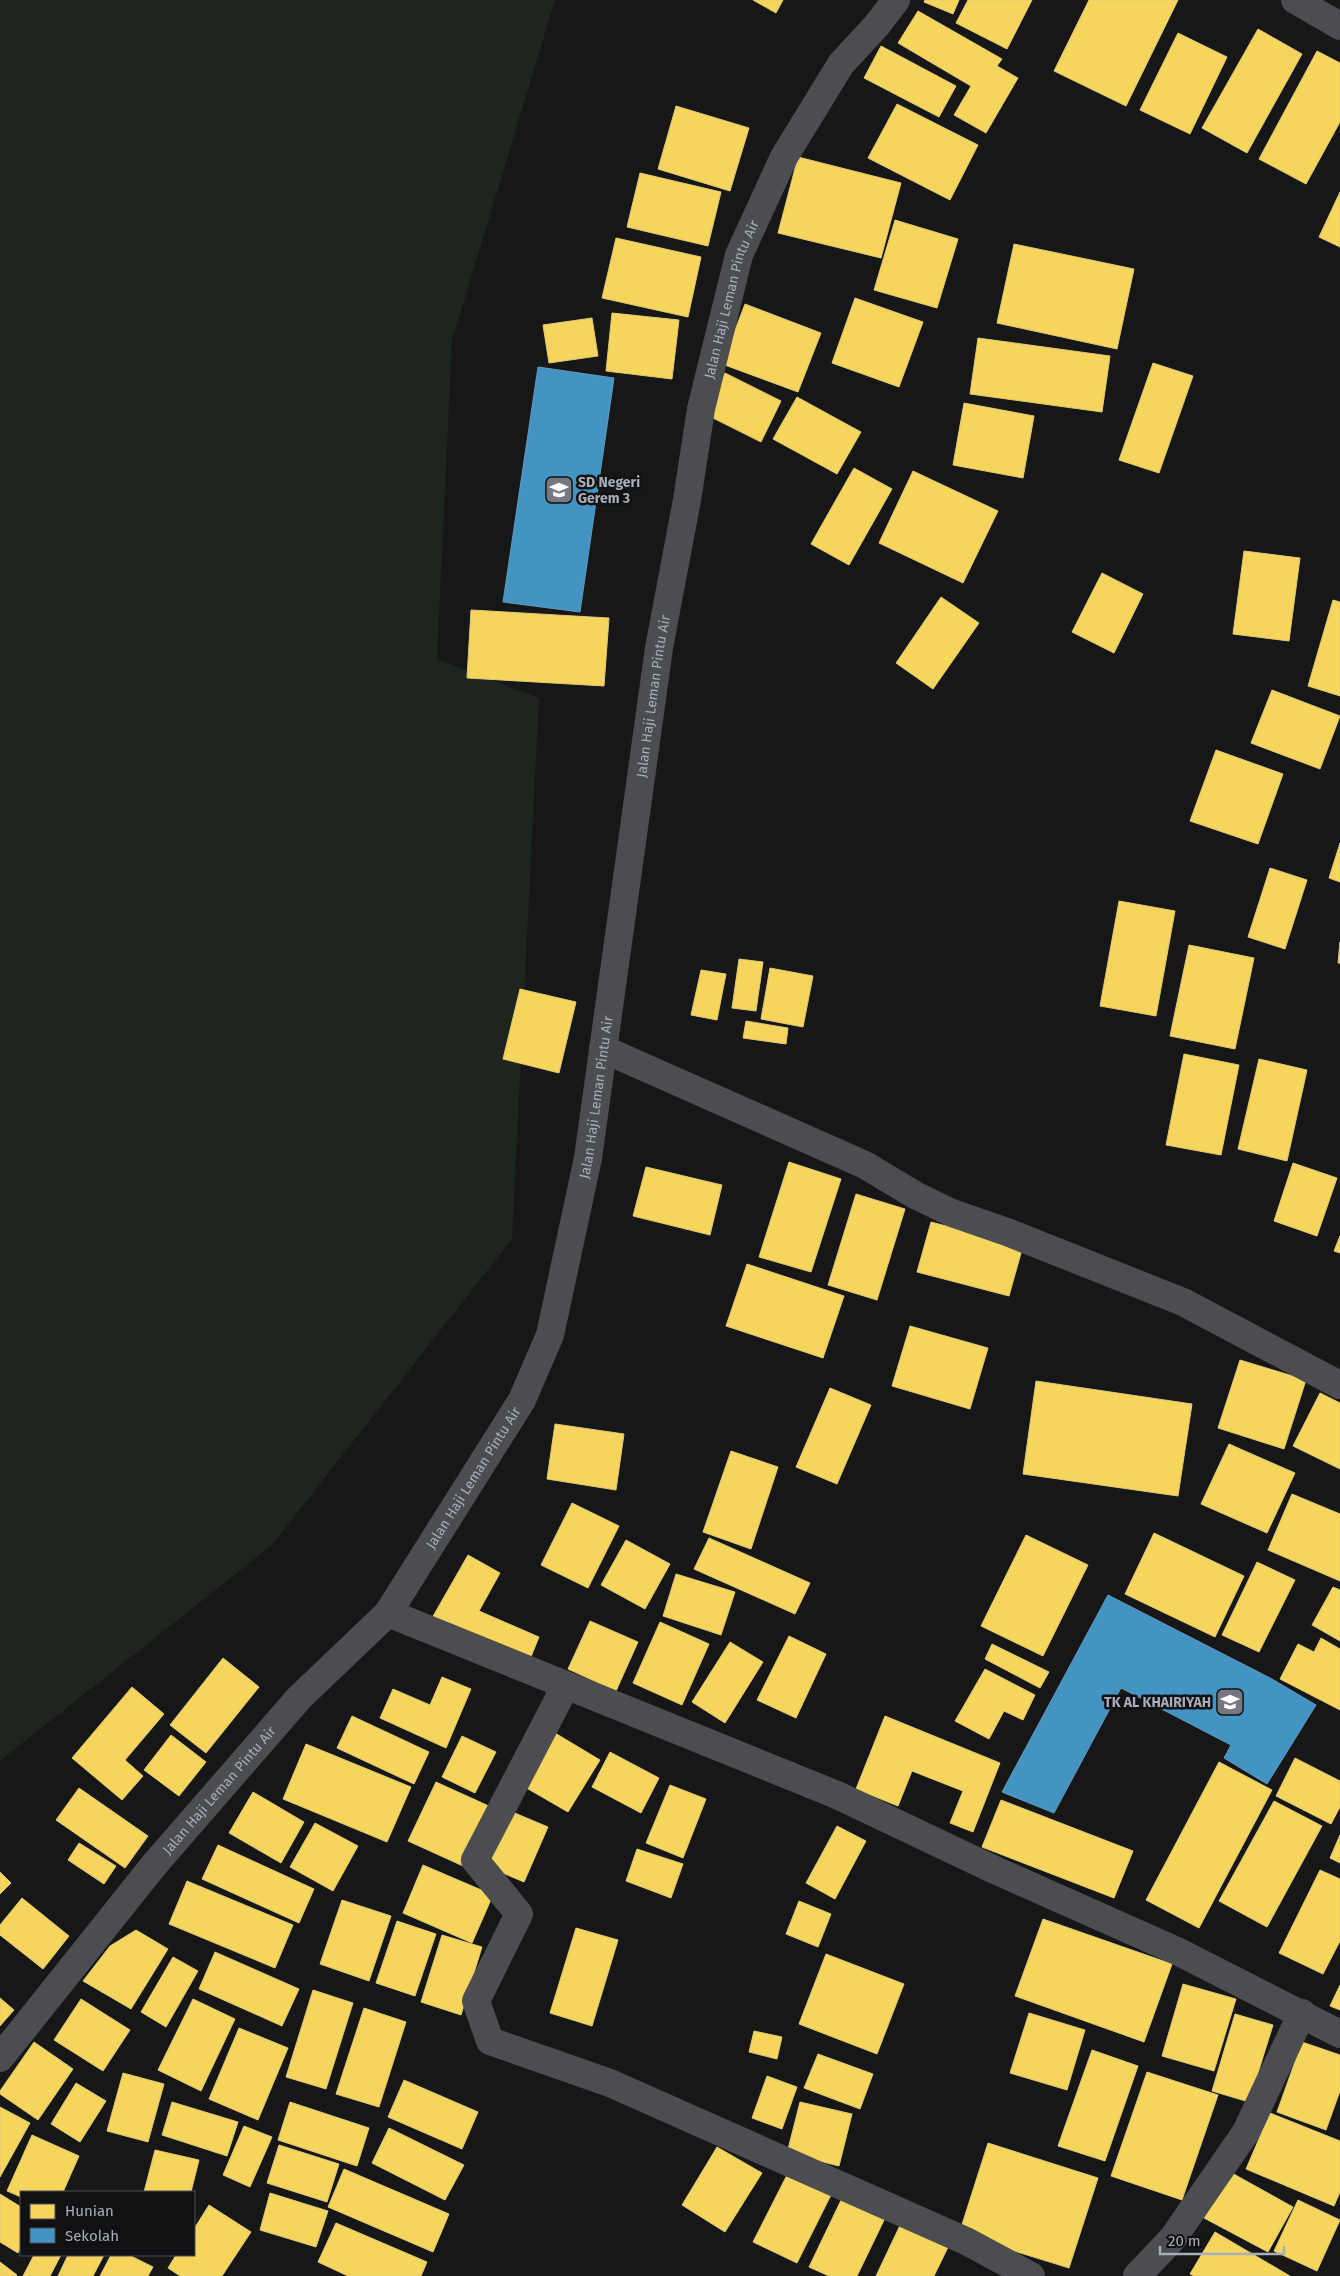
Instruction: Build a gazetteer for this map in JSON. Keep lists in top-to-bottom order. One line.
{"streets":{"street":["Jalan Haji Leman Pintu Air"]},"places":{"school or university":["SD Negeri Gerem 3","TK AL KHAIRIYAH"]},"legend":["Hunian","Sekolah"],"scale_bar":"20 m"}
